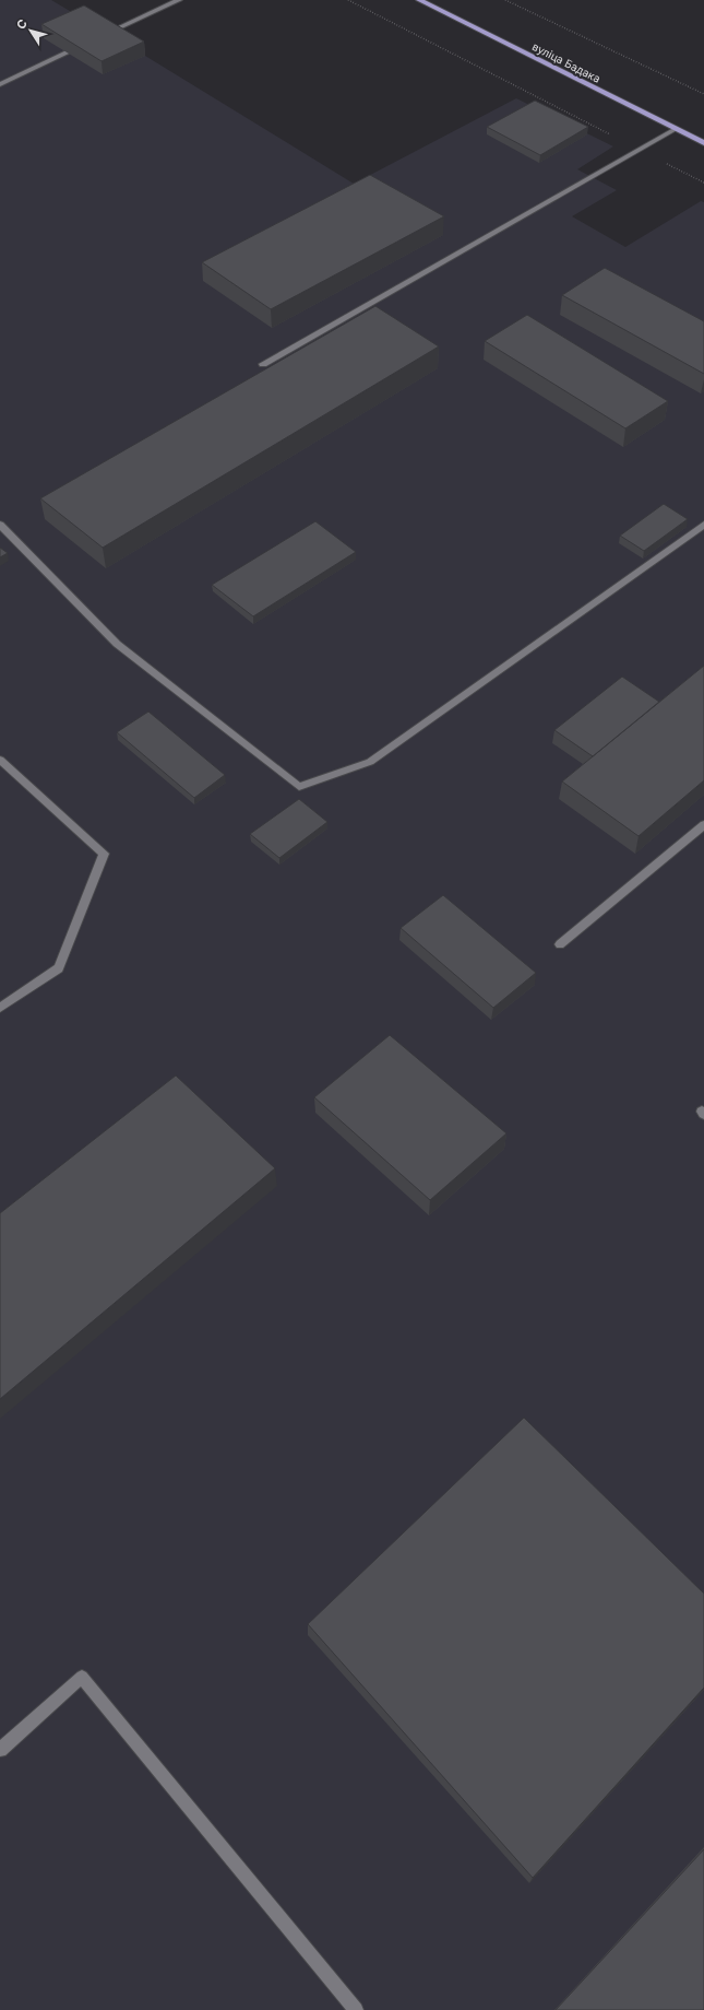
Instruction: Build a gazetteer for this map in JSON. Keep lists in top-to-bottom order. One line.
{"streets":{"main road":["вуліца Бадака"]},"north":"top left"}
